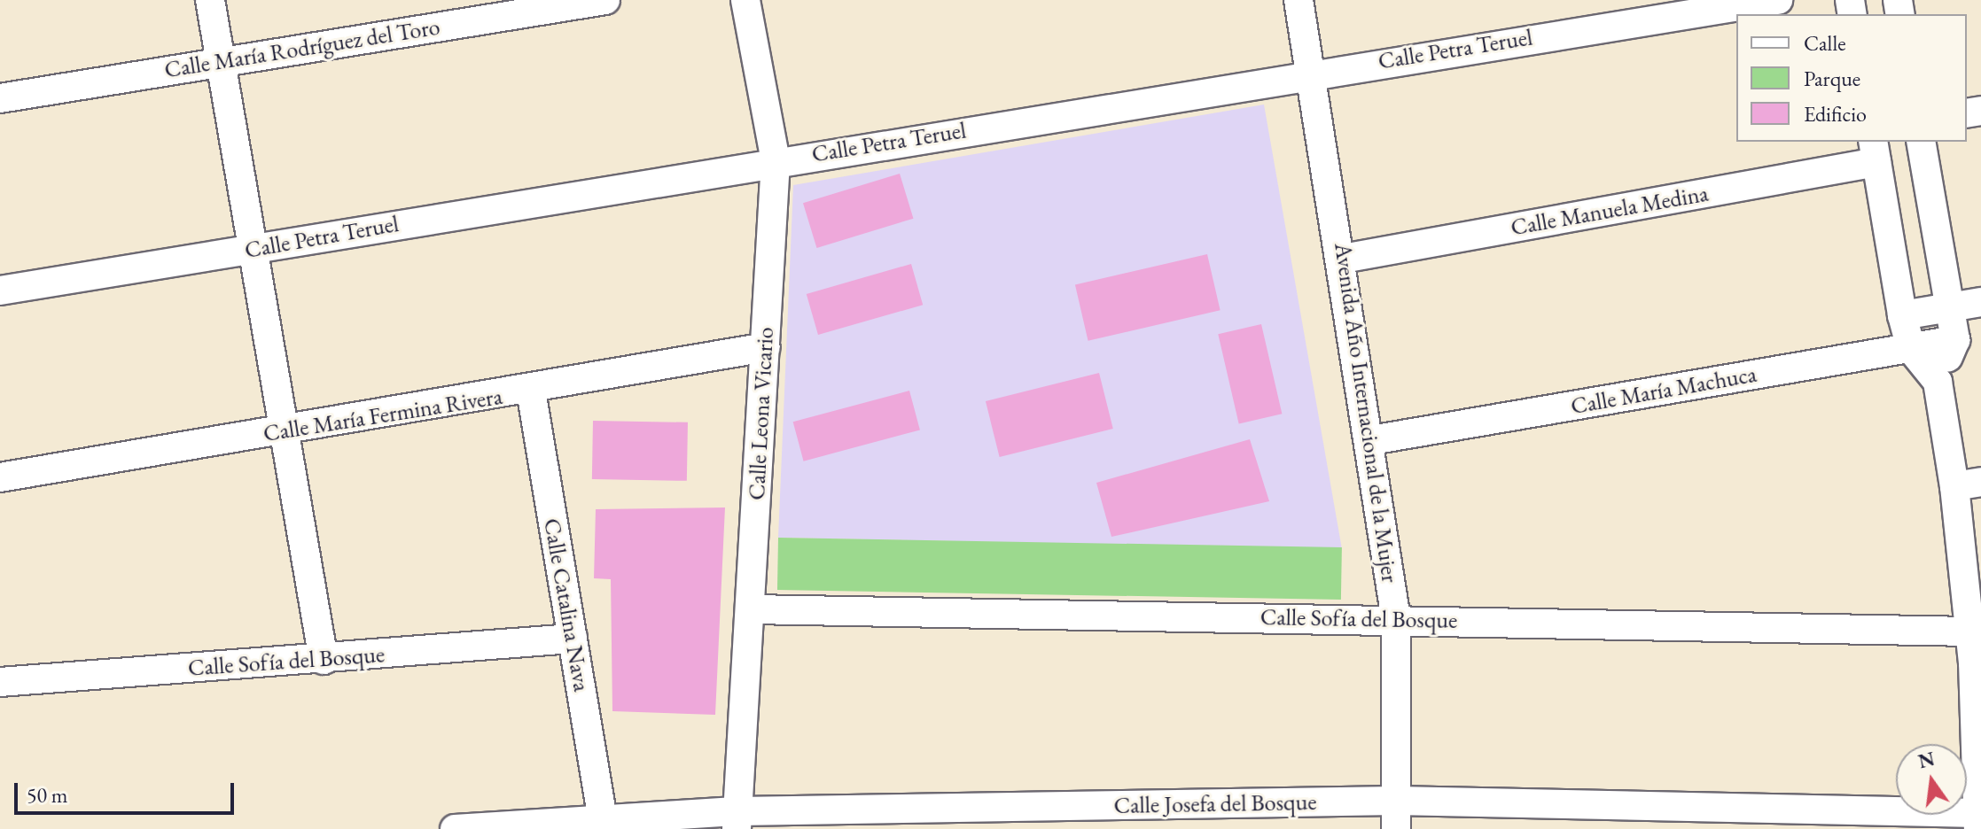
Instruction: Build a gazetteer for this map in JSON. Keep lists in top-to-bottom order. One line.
{"streets":{"street":["Calle María Rodríguez del Toro","Calle Petra Teruel","Calle Manuela Medina","Calle María Machuca","Avenida Año Internacional de la Mujer","Calle Leona Vicario","Calle María Fermina Rivera","Calle Catalina Nava","Calle Sofía del Bosque","Calle Josefa del Bosque"]},"crossings":[["Calle Petra Teruel","Avenida Año Internacional de la Mujer"],["Calle Petra Teruel","Calle Leona Vicario"],["Calle Manuela Medina","Avenida Año Internacional de la Mujer"],["Calle María Machuca","Avenida Año Internacional de la Mujer"],["Avenida Año Internacional de la Mujer","Calle Sofía del Bosque"],["Avenida Año Internacional de la Mujer","Calle Josefa del Bosque"],["Calle Leona Vicario","Calle María Fermina Rivera"],["Calle Leona Vicario","Calle Sofía del Bosque"],["Calle Leona Vicario","Calle Josefa del Bosque"],["Calle María Fermina Rivera","Calle Catalina Nava"],["Calle Catalina Nava","Calle Sofía del Bosque"],["Calle Catalina Nava","Calle Josefa del Bosque"]],"legend":["Calle","Parque","Edificio"],"scale_bar":"50 m","north":"top"}
